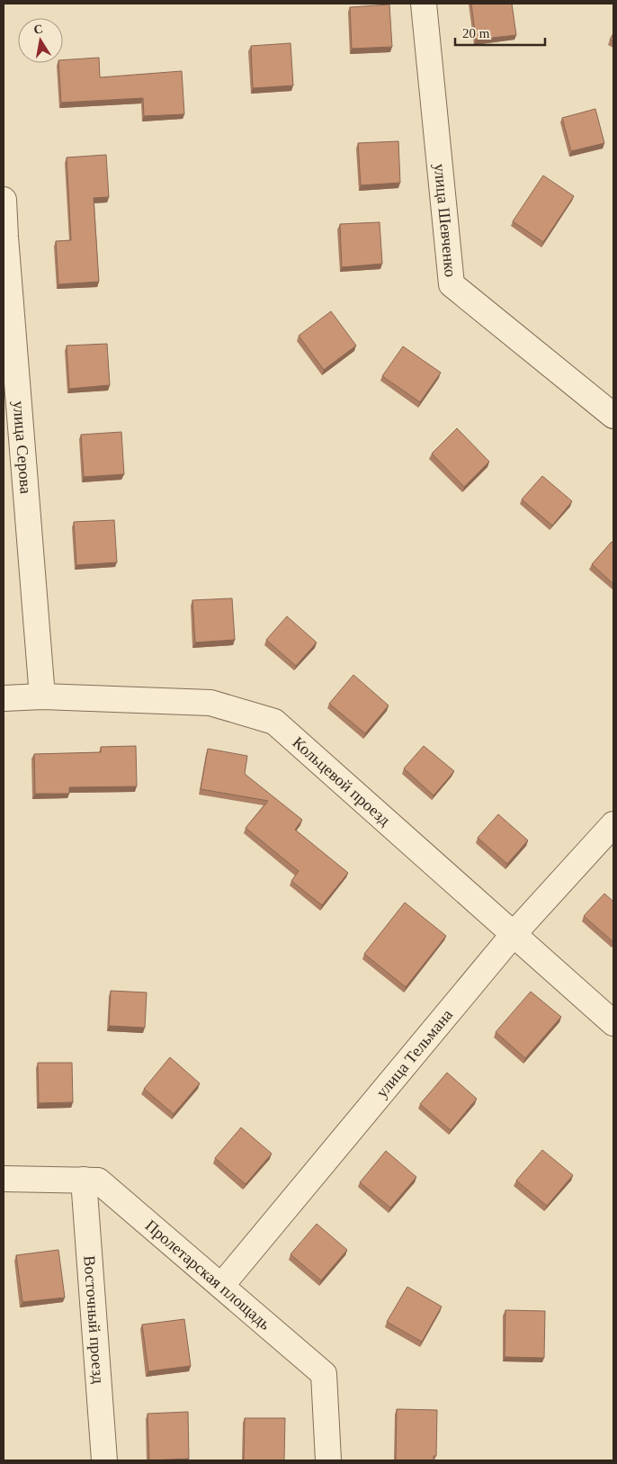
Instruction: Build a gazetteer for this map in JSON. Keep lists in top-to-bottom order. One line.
{"streets":{"street":["улица Шевченко","улица Серова","Кольцевой проезд","улица Тельмана","Пролетарская площадь","Восточный проезд"]},"crossings":[["улица Серова","Кольцевой проезд"],["Кольцевой проезд","улица Тельмана"],["улица Тельмана","Пролетарская площадь"],["Пролетарская площадь","Восточный проезд"]],"scale_bar":"20 m","north":"top"}
